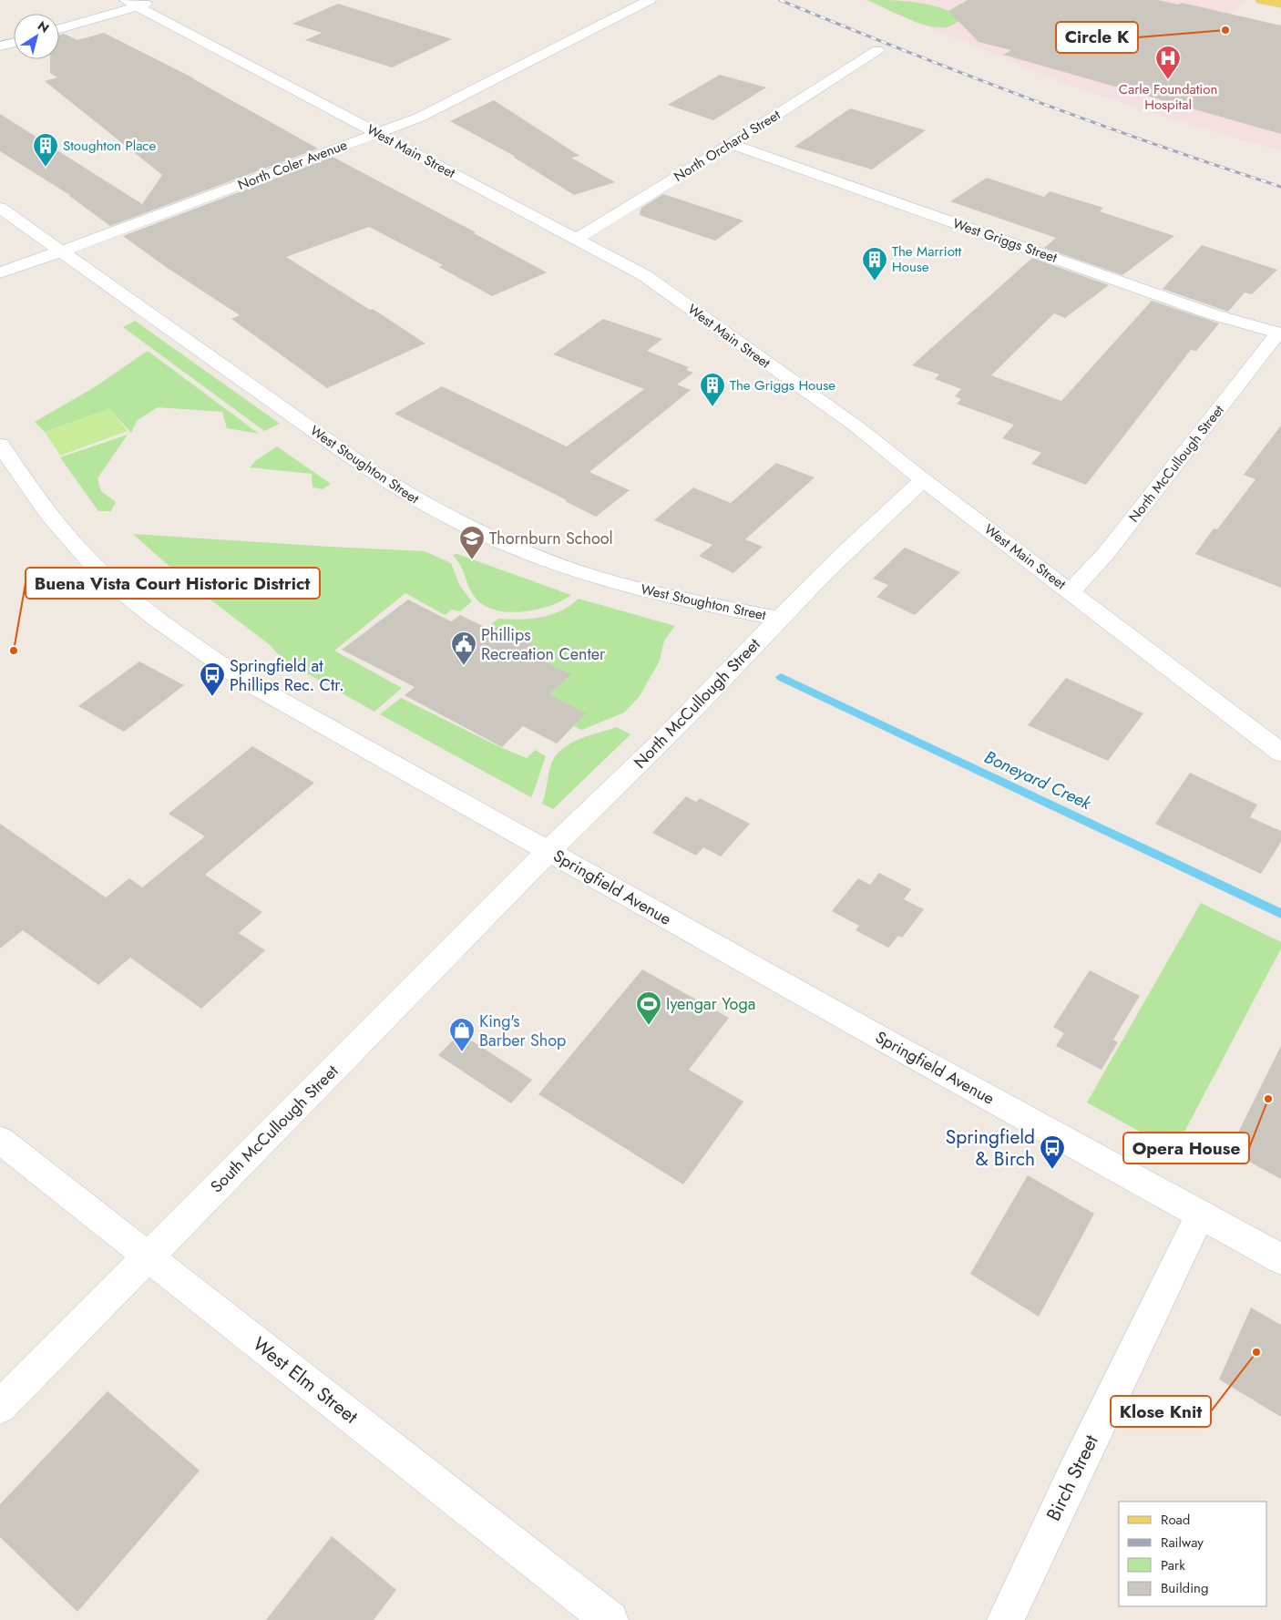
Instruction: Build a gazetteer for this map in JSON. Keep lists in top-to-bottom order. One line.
{"streets":{"street":["North Orchard Street","West Main Street","North Coler Avenue","West Griggs Street","North McCullough Street","West Stoughton Street","Springfield Avenue","South McCullough Street","West Elm Street","Birch Street"]},"crossings":[["North Orchard Street","West Main Street"],["North Orchard Street","West Griggs Street"],["West Main Street","North Coler Avenue"],["West Main Street","North McCullough Street"],["North Coler Avenue","West Stoughton Street"],["West Griggs Street","North McCullough Street"],["North McCullough Street","West Stoughton Street"],["North McCullough Street","Springfield Avenue"],["North McCullough Street","South McCullough Street"],["Springfield Avenue","South McCullough Street"],["Springfield Avenue","Birch Street"],["South McCullough Street","West Elm Street"]],"water":["Boneyard Creek"],"places":{"other":["Circle K","Buena Vista Court Historic District","Opera House","Klose Knit"],"hospital":["Carle Foundation Hospital"],"building":["Stoughton Place","The Marriott House","The Griggs House"],"school or university":["Thornburn School"],"public building":["Phillips Recreation Center"],"bus stop":["Springfield at Phillips Rec. Ctr.","Springfield & Birch"],"sports":["Iyengar Yoga"],"shop":["King's Barber Shop"]},"legend":["Road","Railway","Park","Building"],"north":"top right"}
